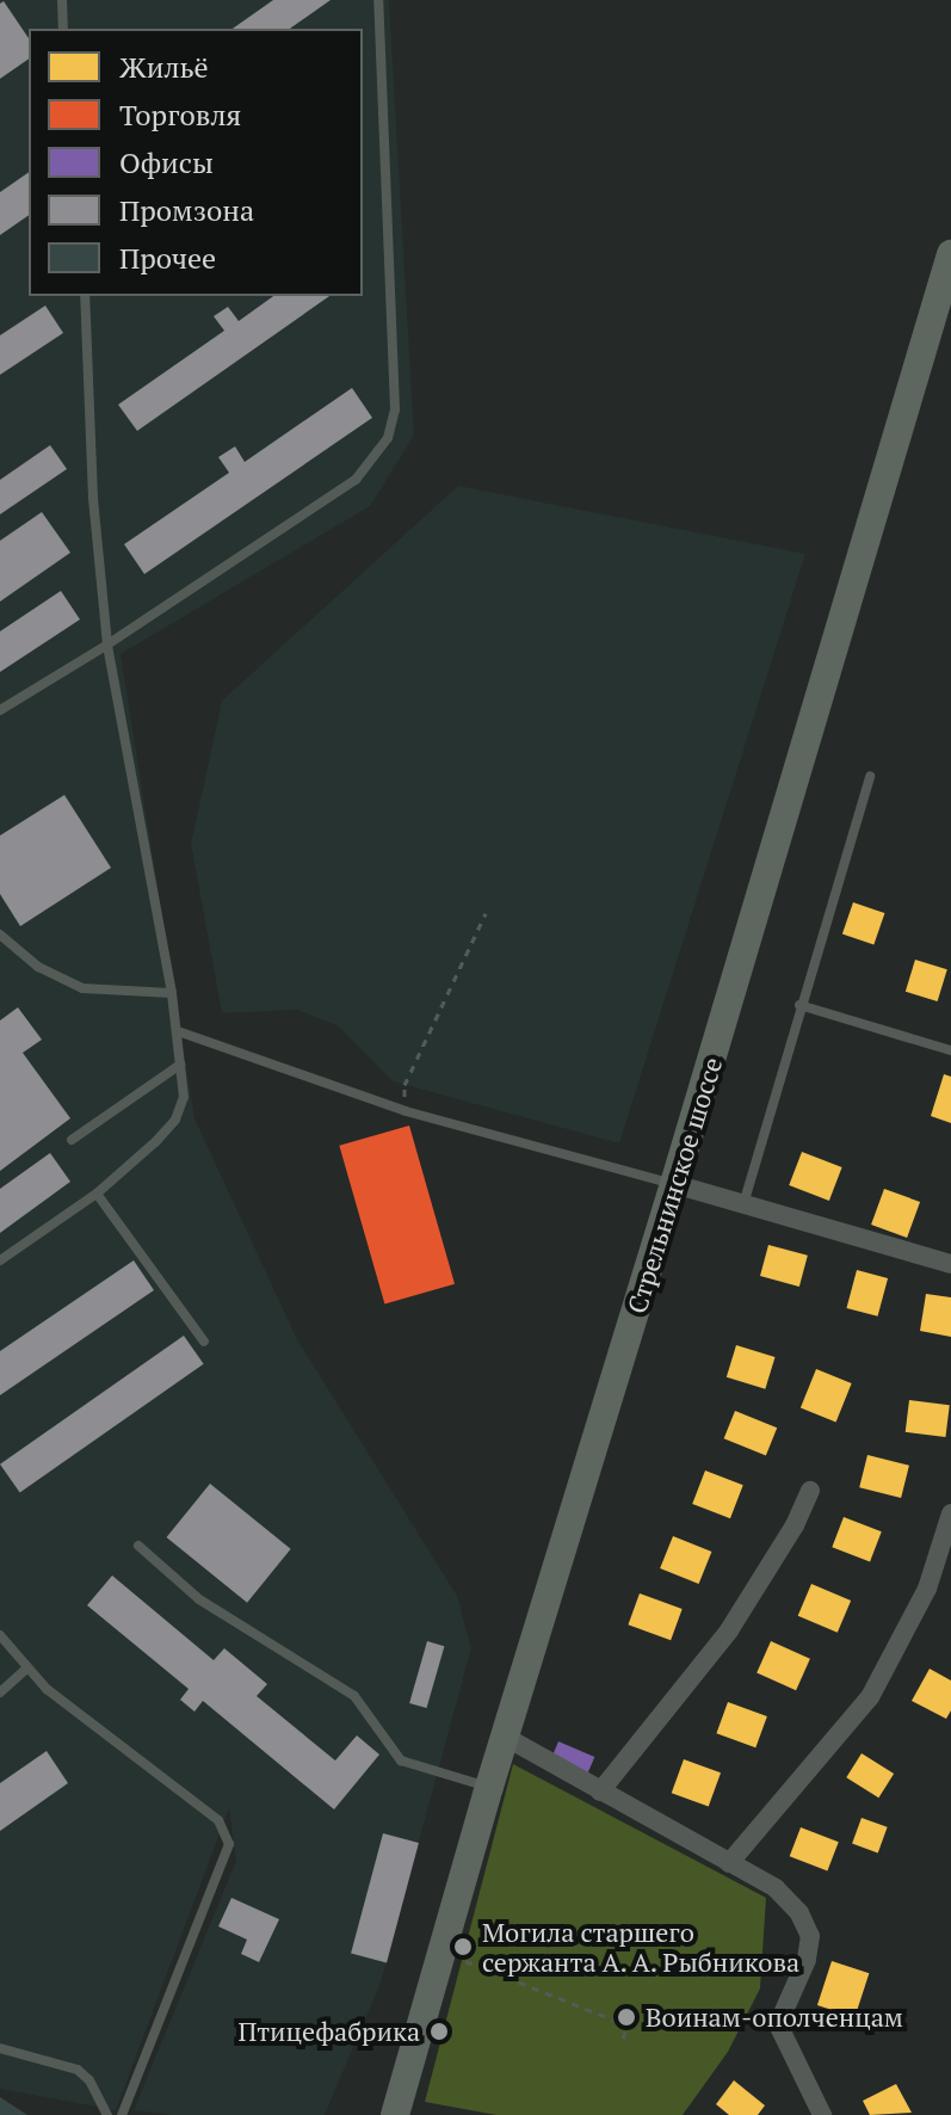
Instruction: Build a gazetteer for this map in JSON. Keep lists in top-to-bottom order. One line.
{"streets":{"main road":["Стрельнинское шоссе"]},"places":["Могила старшего сержанта А. А. Рыбникова","Воинам-ополченцам","Птицефабрика"],"legend":["Жильё","Торговля","Офисы","Промзона","Прочее"]}
